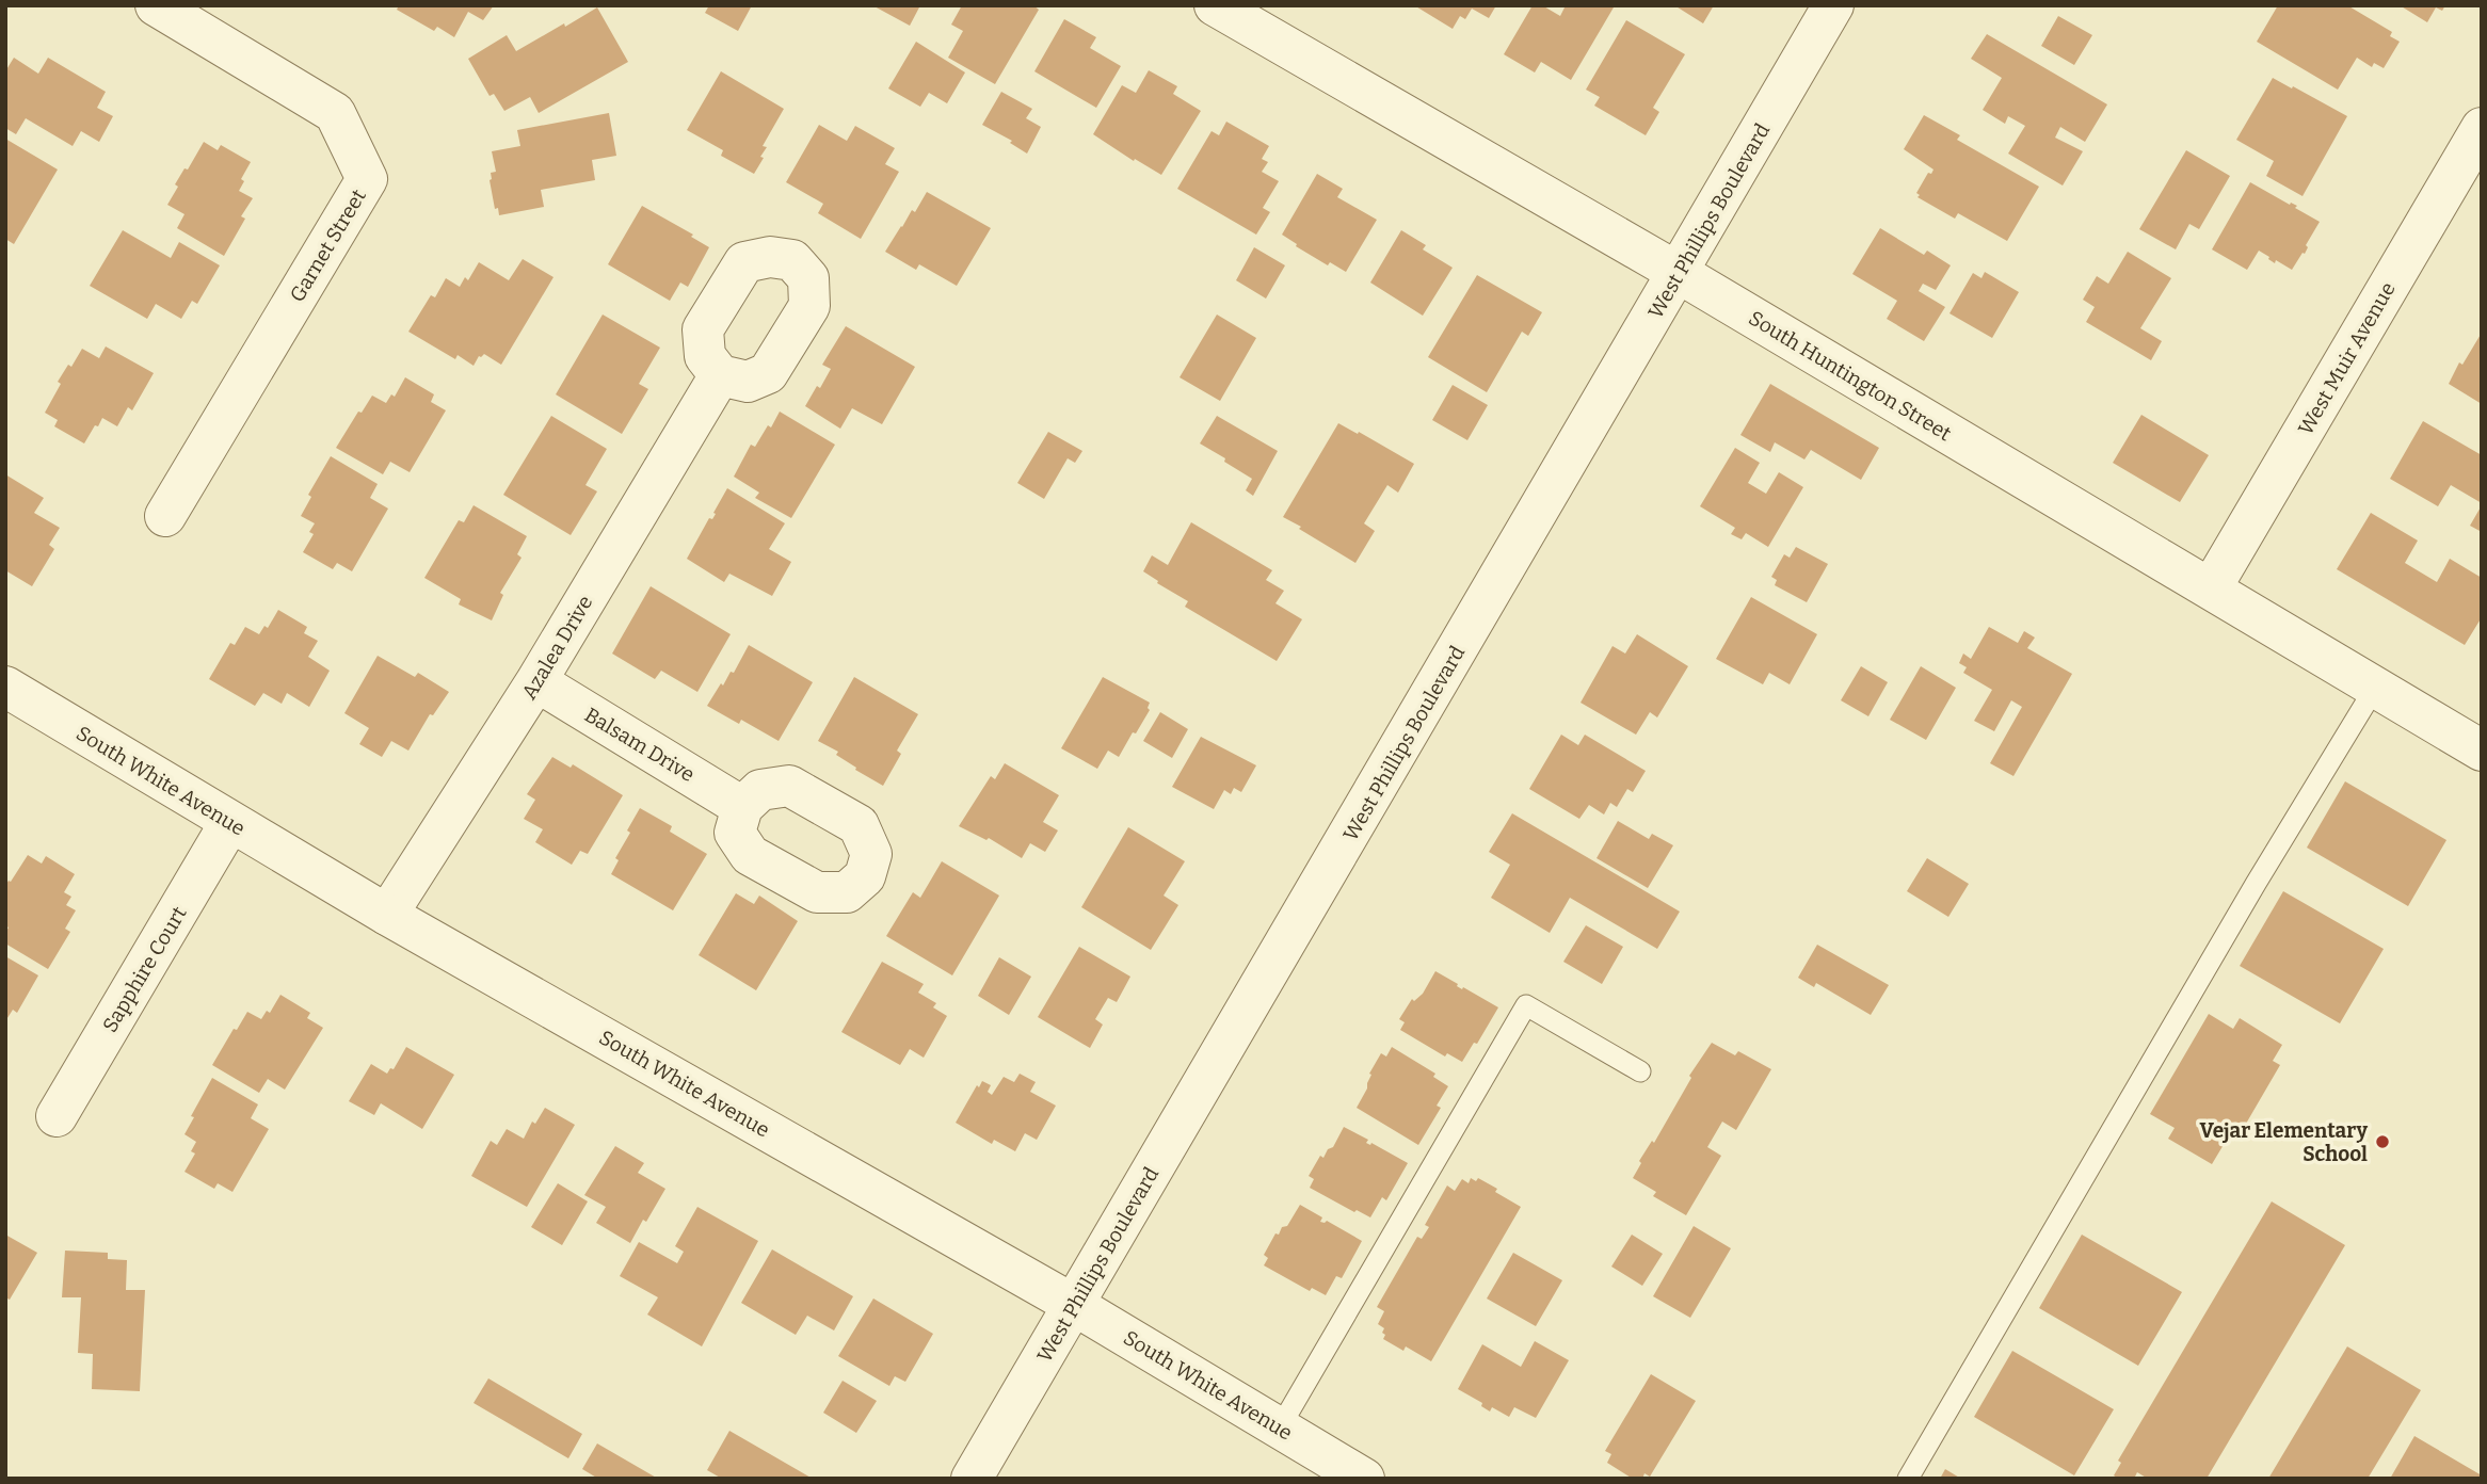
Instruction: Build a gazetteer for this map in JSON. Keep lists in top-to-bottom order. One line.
{"streets":{"street":["West Phillips Boulevard","Garnet Street","West Muir Avenue","South Huntington Street","Azalea Drive","Balsam Drive","South White Avenue","Sapphire Court"]},"crossings":[["West Phillips Boulevard","South Huntington Street"],["West Phillips Boulevard","South White Avenue"],["West Muir Avenue","South Huntington Street"],["Azalea Drive","Balsam Drive"],["Azalea Drive","South White Avenue"],["South White Avenue","Sapphire Court"]],"places":["Vejar Elementary School"]}
